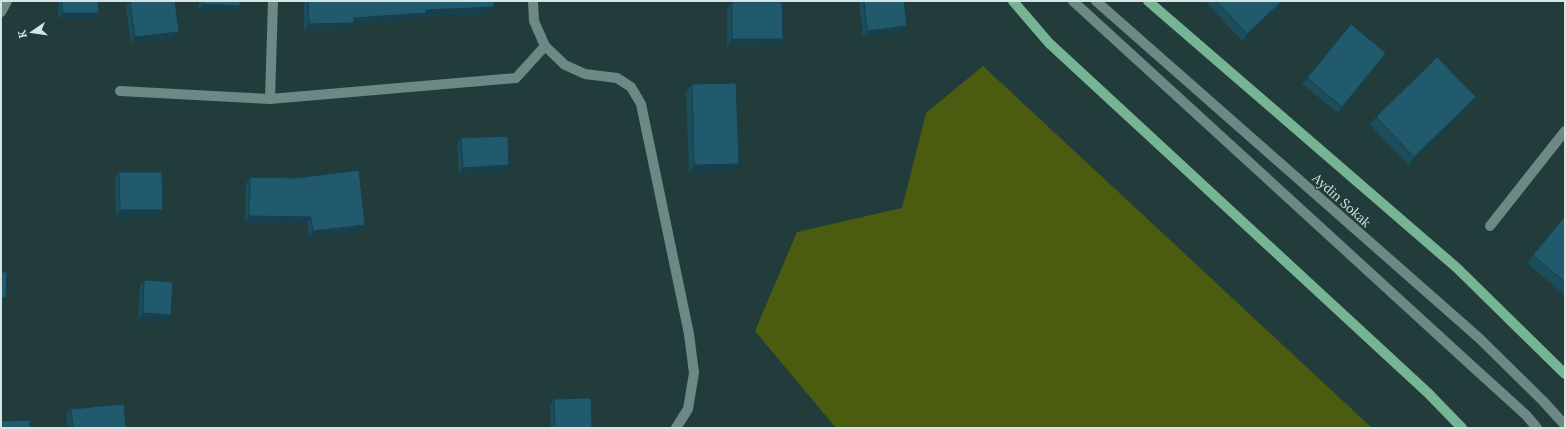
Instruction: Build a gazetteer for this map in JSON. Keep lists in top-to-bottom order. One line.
{"streets":{"street":["Aydin Sokak"]},"north":"left"}
